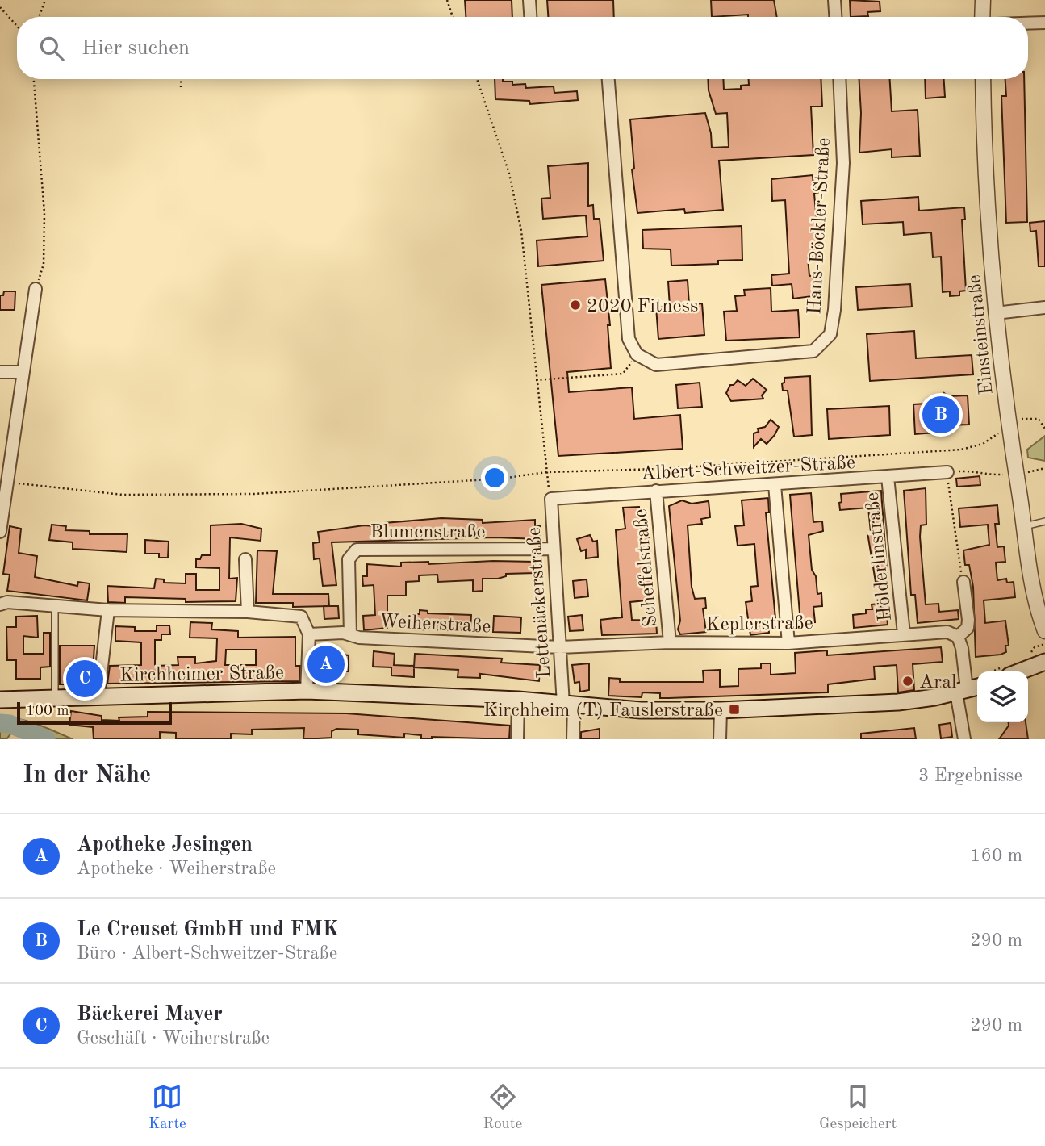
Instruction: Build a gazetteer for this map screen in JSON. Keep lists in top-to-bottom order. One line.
{"streets":{"main road":["Kirchheimer Straße"],"street":["Hans-Böckler-Straße","Einsteinstraße","Albert-Schweitzer-Straße","Blumenstraße","Hölderlinstraße","Scheffelstraße","Lettenäckerstraße","Weiherstraße","Keplerstraße"]},"crossings":[["Albert-Schweitzer-Straße","Hölderlinstraße"],["Albert-Schweitzer-Straße","Scheffelstraße"],["Albert-Schweitzer-Straße","Lettenäckerstraße"],["Blumenstraße","Lettenäckerstraße"],["Blumenstraße","Weiherstraße"],["Hölderlinstraße","Keplerstraße"],["Scheffelstraße","Keplerstraße"],["Lettenäckerstraße","Weiherstraße"],["Lettenäckerstraße","Keplerstraße"],["Lettenäckerstraße","Kirchheimer Straße"],["Weiherstraße","Keplerstraße"]],"places":{"other":["2020 Fitness","Aral"],"transit":["Kirchheim (T) Fauslerstraße"]},"scale_bar":"100 m","page":{"search":"Hier suchen","pins":["B","A","C"],"scale":"100 m","heading":["In der Nähe","3 Ergebnisse"],"list":[{"mark":"A","name":"Apotheke Jesingen","note":"Apotheke · Weiherstraße","value":"160 m"},{"mark":"B","name":"Le Creuset GmbH und FMK","note":"Büro · Albert-Schweitzer-Straße","value":"290 m"},{"mark":"C","name":"Bäckerei Mayer","note":"Geschäft · Weiherstraße","value":"290 m"}],"nav":["Karte","Route","Gespeichert"]}}
